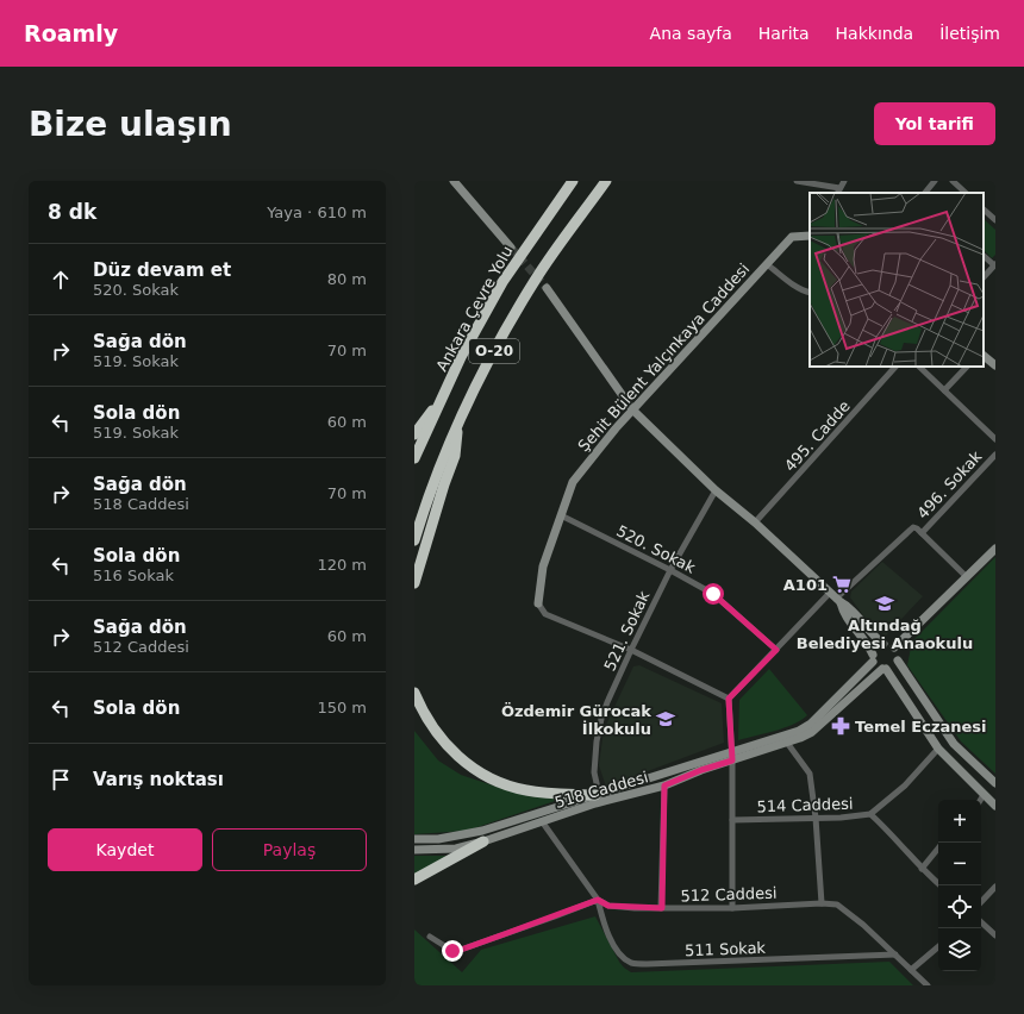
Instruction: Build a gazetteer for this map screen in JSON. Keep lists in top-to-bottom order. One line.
{"streets":{"highway":["Ankara Çevre Yolu","O-20"],"street":["Şehit Bülent Yalçınkaya Caddesi","495. Cadde","496. Sokak","520. Sokak","521. Sokak","518 Caddesi","514 Caddesi","512 Caddesi","511 Sokak"]},"crossings":[["Şehit Bülent Yalçınkaya Caddesi","520. Sokak"],["520. Sokak","521. Sokak"],["521. Sokak","518 Caddesi"],["512 Caddesi","511 Sokak"]],"places":{"supermarket":["A101"],"school or university":["Altındağ Belediyesi Anaokulu","Özdemir Gürocak İlkokulu"],"pharmacy":["Temel Eczanesi"]},"page":{"header":"Roamly","nav":["Ana sayfa","Harita","Hakkında","İletişim"],"buttons":["Yol tarifi",["Kaydet","Paylaş"]],"title":"Bize ulaşın","heading":["8 dk","Yaya · 610 m"],"list":[["Düz devam et","520. Sokak","80 m"],["Sağa dön","519. Sokak","70 m"],["Sola dön","519. Sokak","60 m"],["Sağa dön","518 Caddesi","70 m"],["Sola dön","516 Sokak","120 m"],["Sağa dön","512 Caddesi","60 m"],["Sola dön","150 m"],"Varış noktası"],"map_buttons":["+","−"]}}
